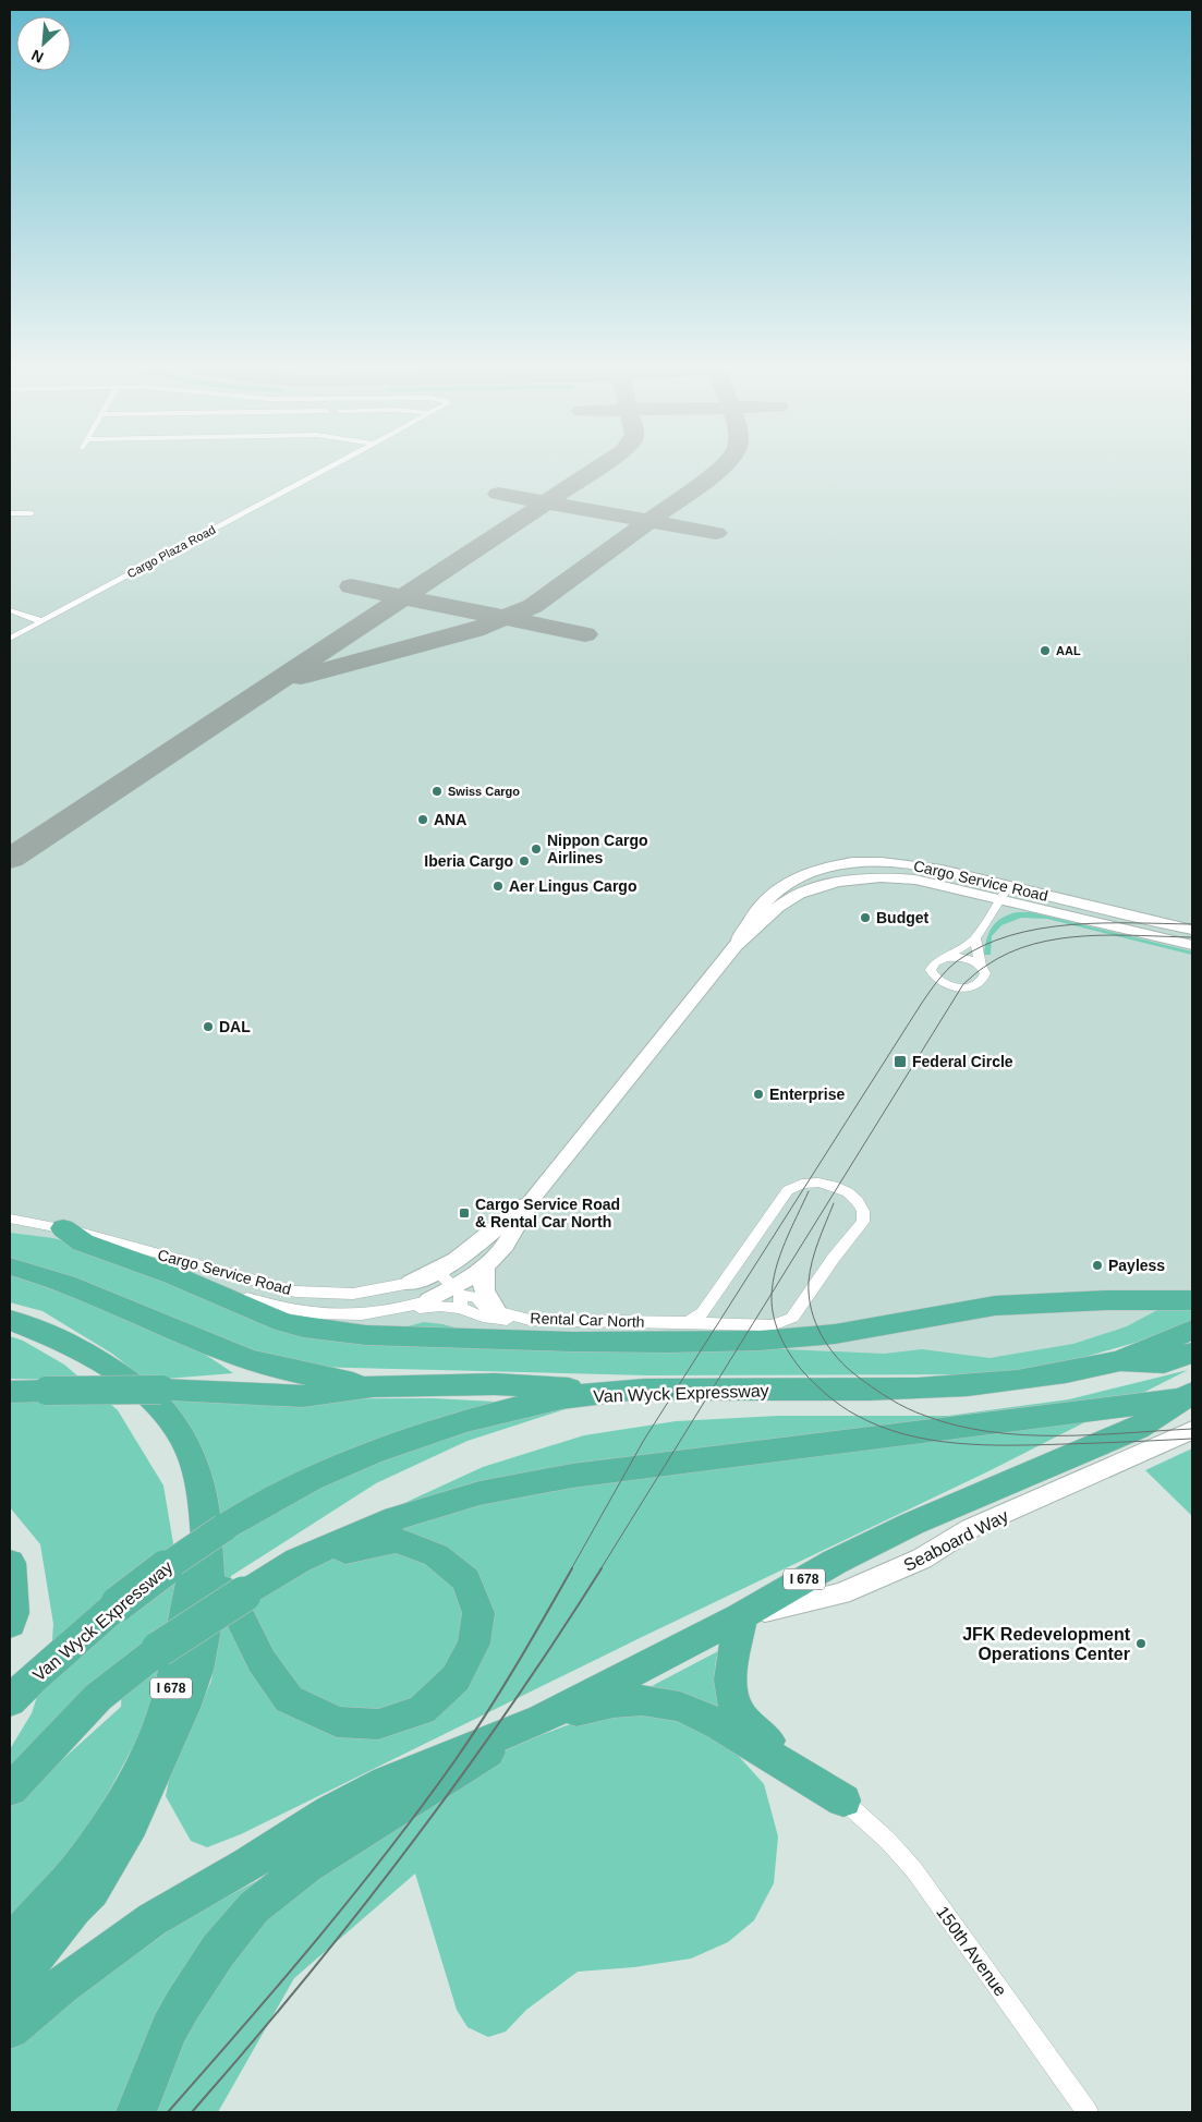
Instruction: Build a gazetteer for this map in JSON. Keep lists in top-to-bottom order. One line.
{"streets":{"highway":["Van Wyck Expressway","I 678"],"street":["Cargo Plaza Road","Cargo Service Road","Rental Car North","Seaboard Way","150th Avenue"]},"crossings":[["Cargo Service Road","Rental Car North"],["Seaboard Way","I 678"]],"places":{"other":["AAL","Swiss Cargo","ANA","Nippon Cargo Airlines","Iberia Cargo","Aer Lingus Cargo","Budget","DAL","Enterprise","Payless","JFK Redevelopment Operations Center"],"transit":["Federal Circle","Cargo Service Road & Rental Car North"]},"north":"bottom left"}
